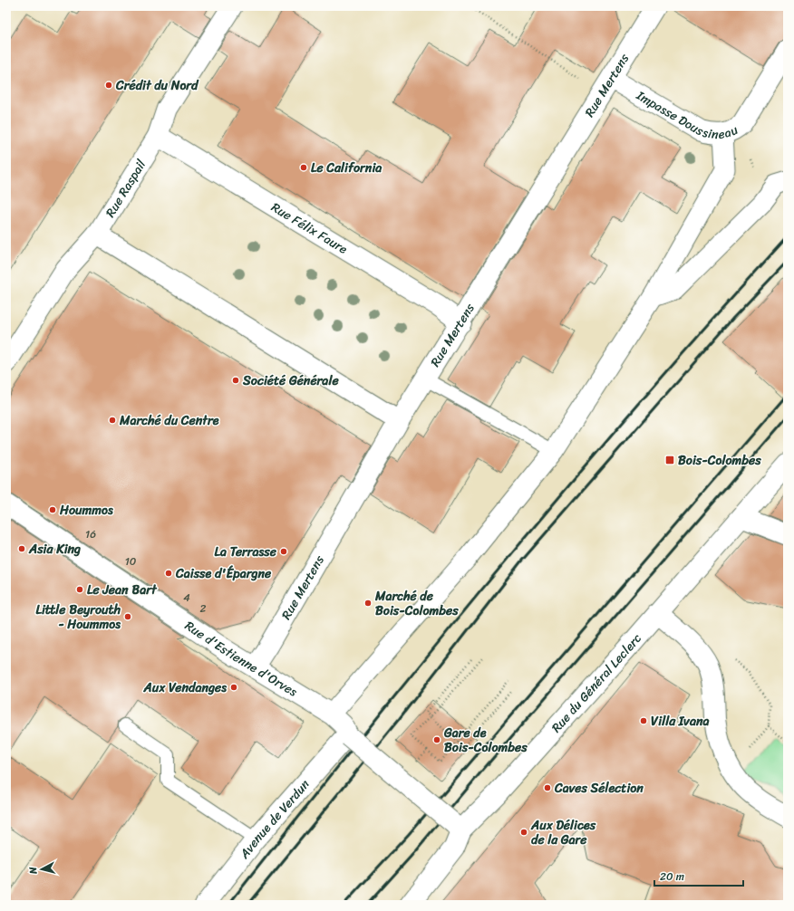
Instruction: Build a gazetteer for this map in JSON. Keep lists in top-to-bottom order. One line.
{"streets":{"street":["Rue Mertens","Impasse Doussineau","Rue Raspail","Rue Félix Faure","Rue d'Estienne d'Orves","Rue du Général Leclerc","Avenue de Verdun"]},"crossings":[["Rue Mertens","Impasse Doussineau"],["Rue Mertens","Rue Félix Faure"],["Rue Mertens","Rue d'Estienne d'Orves"],["Rue Raspail","Rue Félix Faure"],["Rue d'Estienne d'Orves","Rue du Général Leclerc"],["Rue d'Estienne d'Orves","Avenue de Verdun"]],"places":{"other":["Crédit du Nord","Le California","Société Générale","Marché du Centre","Hoummos","Asia King","La Terrasse","Caisse d'Épargne","Le Jean Bart","Marché de Bois-Colombes","Little Beyrouth - Hoummos","Aux Vendanges","Villa Ivana","Gare de Bois-Colombes","Caves Sélection","Aux Délices de la Gare"],"transit":["Bois-Colombes"]},"house_numbers":["16","10","4","2"],"scale_bar":"20 m","north":"left"}
